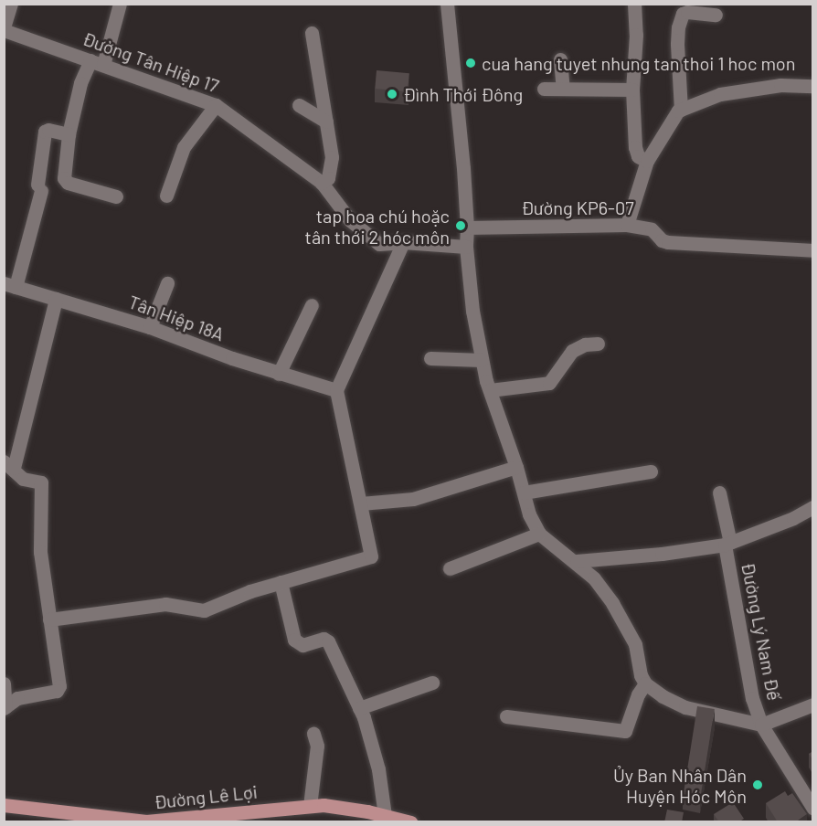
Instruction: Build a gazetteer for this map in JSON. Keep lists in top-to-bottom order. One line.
{"streets":{"main road":["Đường Lê Lợi"],"street":["Đường Tân Hiệp 17","Đường KP6-07","Tân Hiệp 18A","Đường Lý Nam Đế"]},"places":["cua hang tuyet nhung tan thoi 1 hoc mon","Đình Thới Đông","tap hoa chú hoặc tân thới 2 hóc môn","Ủy Ban Nhân Dân Huyện Hóc Môn"]}
